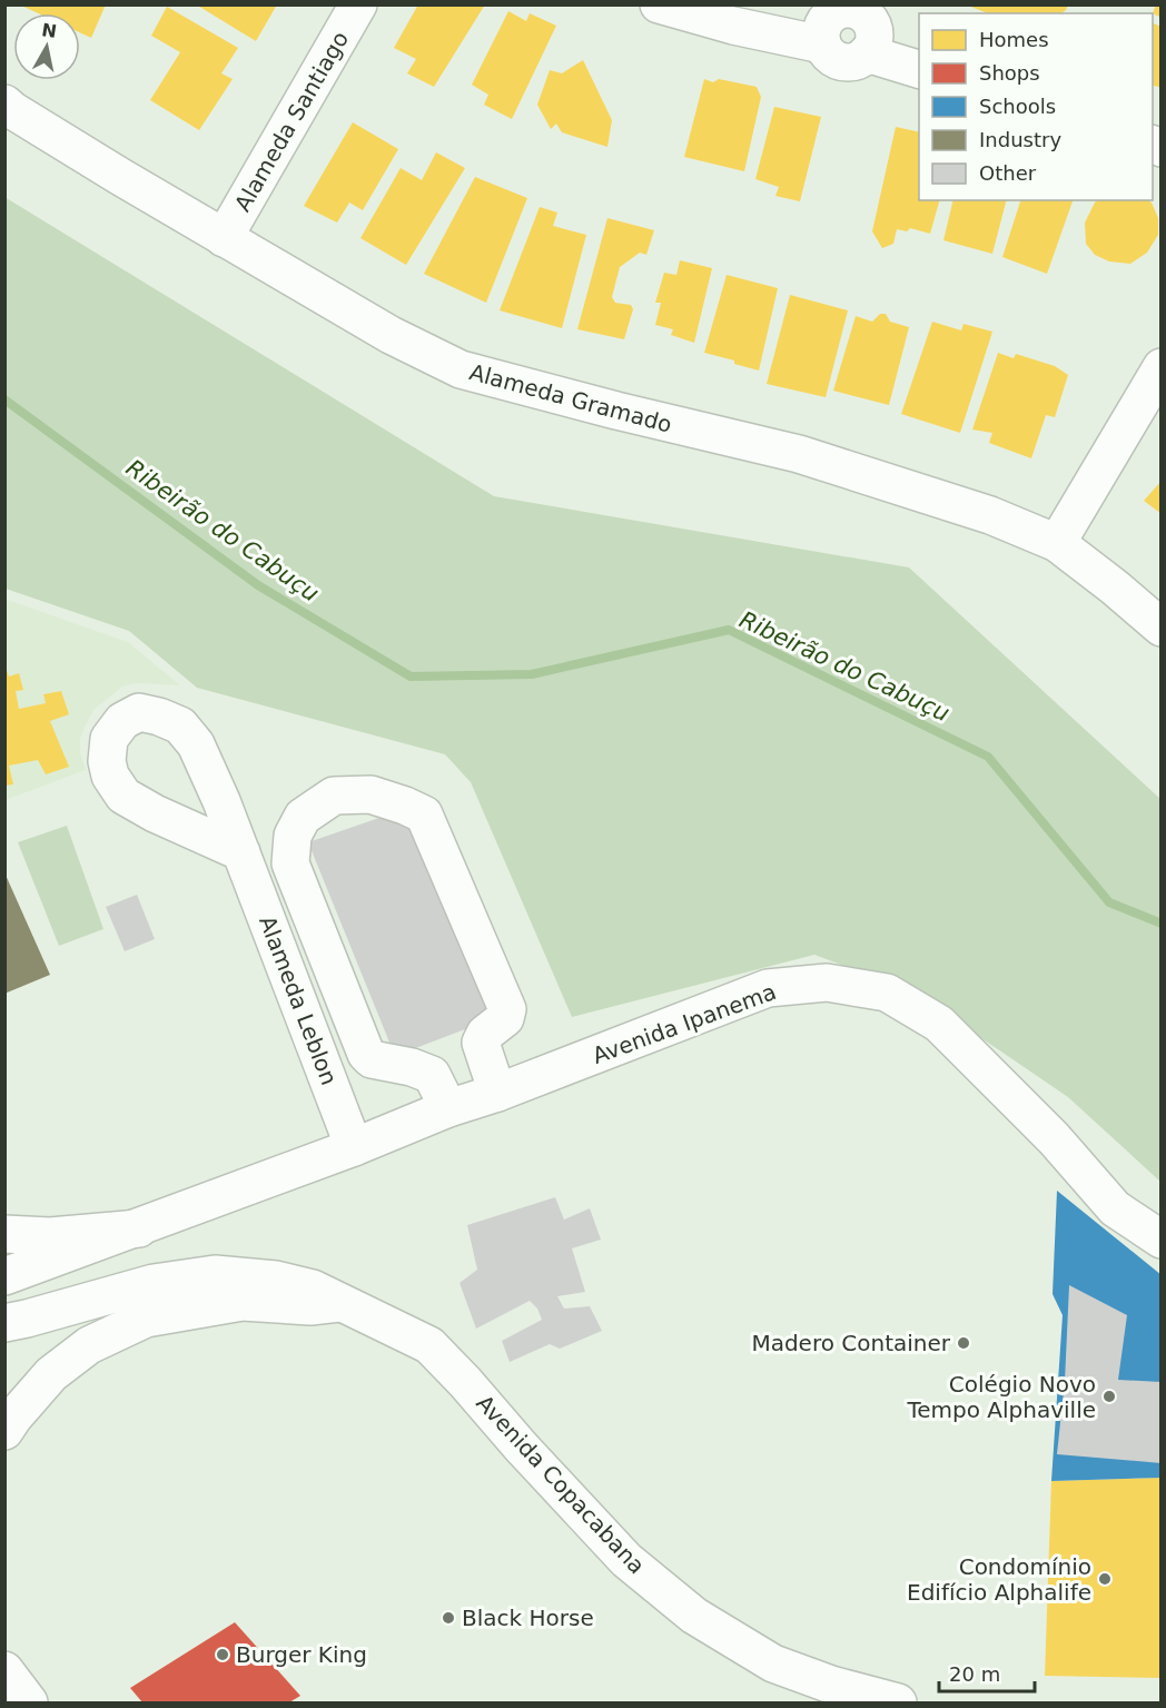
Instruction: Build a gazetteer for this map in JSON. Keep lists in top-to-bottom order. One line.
{"streets":{"street":["Alameda Santiago","Alameda Gramado","Alameda Leblon","Avenida Ipanema","Avenida Copacabana"]},"crossings":[["Alameda Santiago","Alameda Gramado"],["Alameda Leblon","Avenida Ipanema"]],"water":["Ribeirão do Cabuçu"],"places":["Madero Container","Colégio Novo Tempo Alphaville","Condomínio Edifício Alphalife","Black Horse","Burger King"],"legend":["Homes","Shops","Schools","Industry","Other"],"scale_bar":"20 m","north":"top"}
